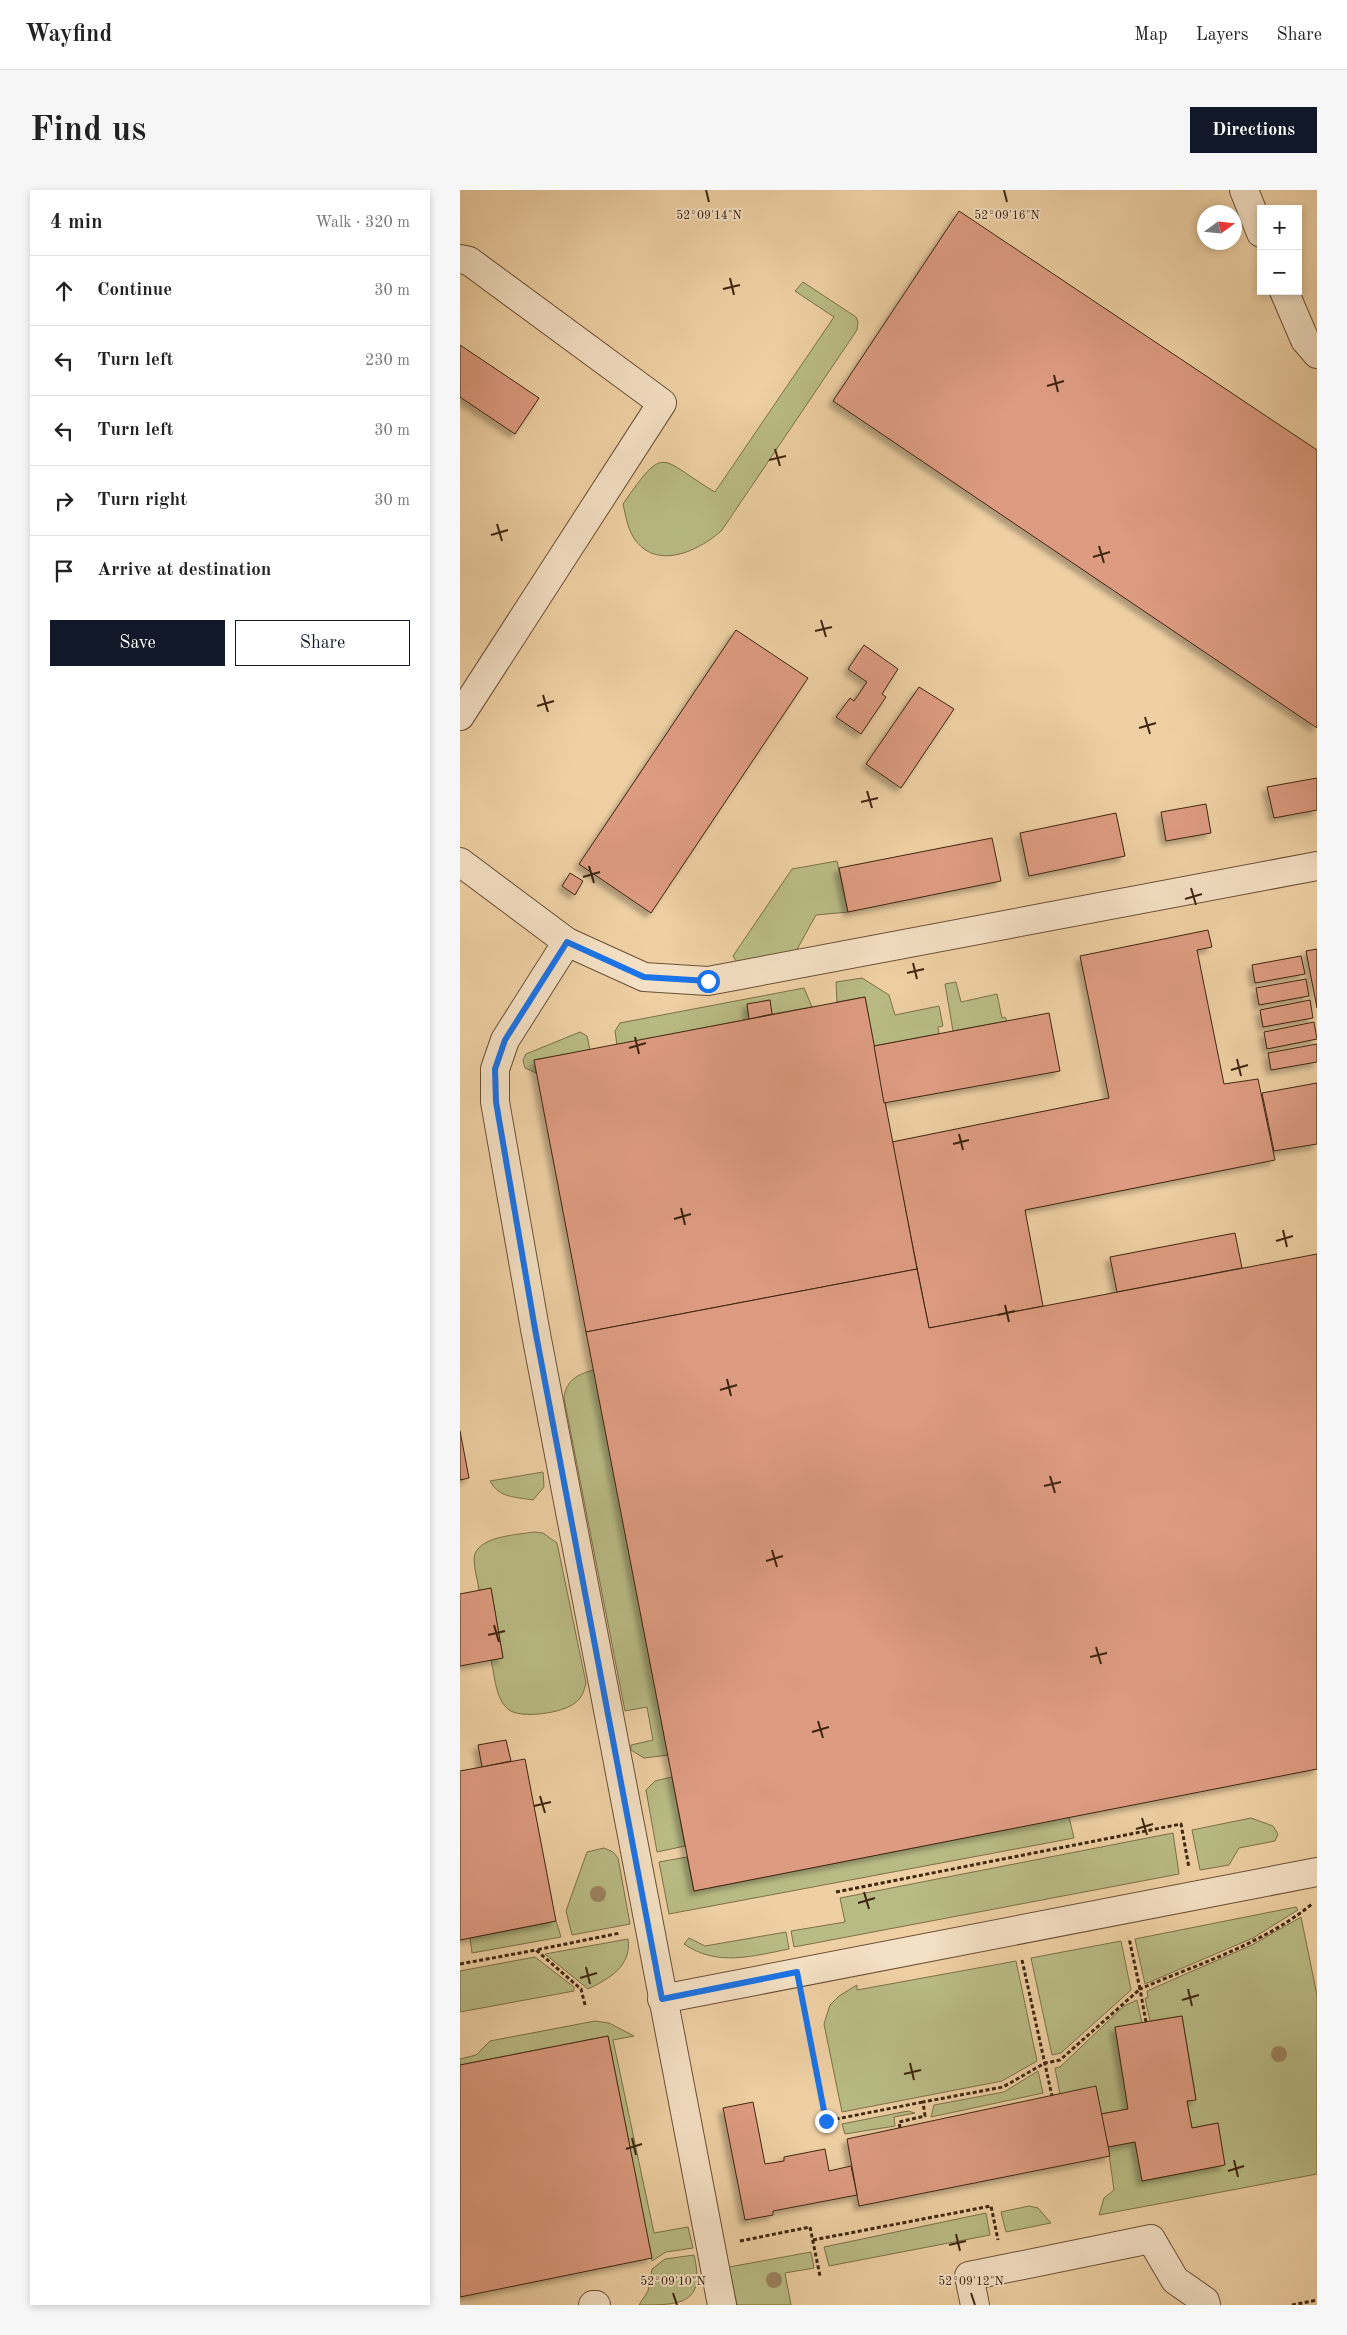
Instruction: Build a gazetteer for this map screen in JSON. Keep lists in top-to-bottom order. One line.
{"north":"right","page":{"header":"Wayfind","nav":["Map","Layers","Share"],"buttons":["Directions",["Save","Share"]],"title":"Find us","heading":["4 min","Walk · 320 m"],"map_buttons":["+","−"],"list":[["Continue","30 m"],["Turn left","230 m"],["Turn left","30 m"],["Turn right","30 m"],"Arrive at destination"]},"coordinates":["52°09'14\"N","52°09'16\"N","52°09'10\"N","52°09'12\"N"]}
